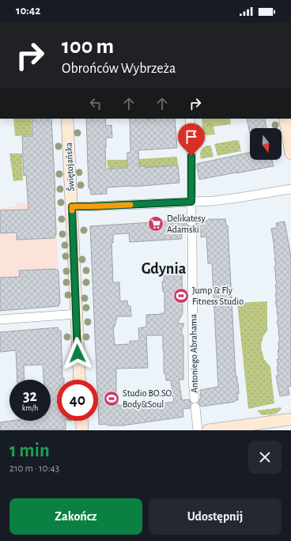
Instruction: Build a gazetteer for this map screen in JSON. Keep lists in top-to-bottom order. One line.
{"streets":{"street":["Świętojańska","Antoniego Abrahama"]},"districts":["Gdynia"],"places":{"supermarket":["Delikatesy Adamski"],"sports":["Jump & Fly Fitness Studio","Studio BO.SO. Body&Soul"]},"north":"bottom","page":{"status":"10:42","turn":["100 m","Obrońców Wybrzeża"],"speed":"32 km/h","limit":"40","heading":["1 min","210 m · 10:43"],"buttons":["Zakończ","Udostępnij"]}}
